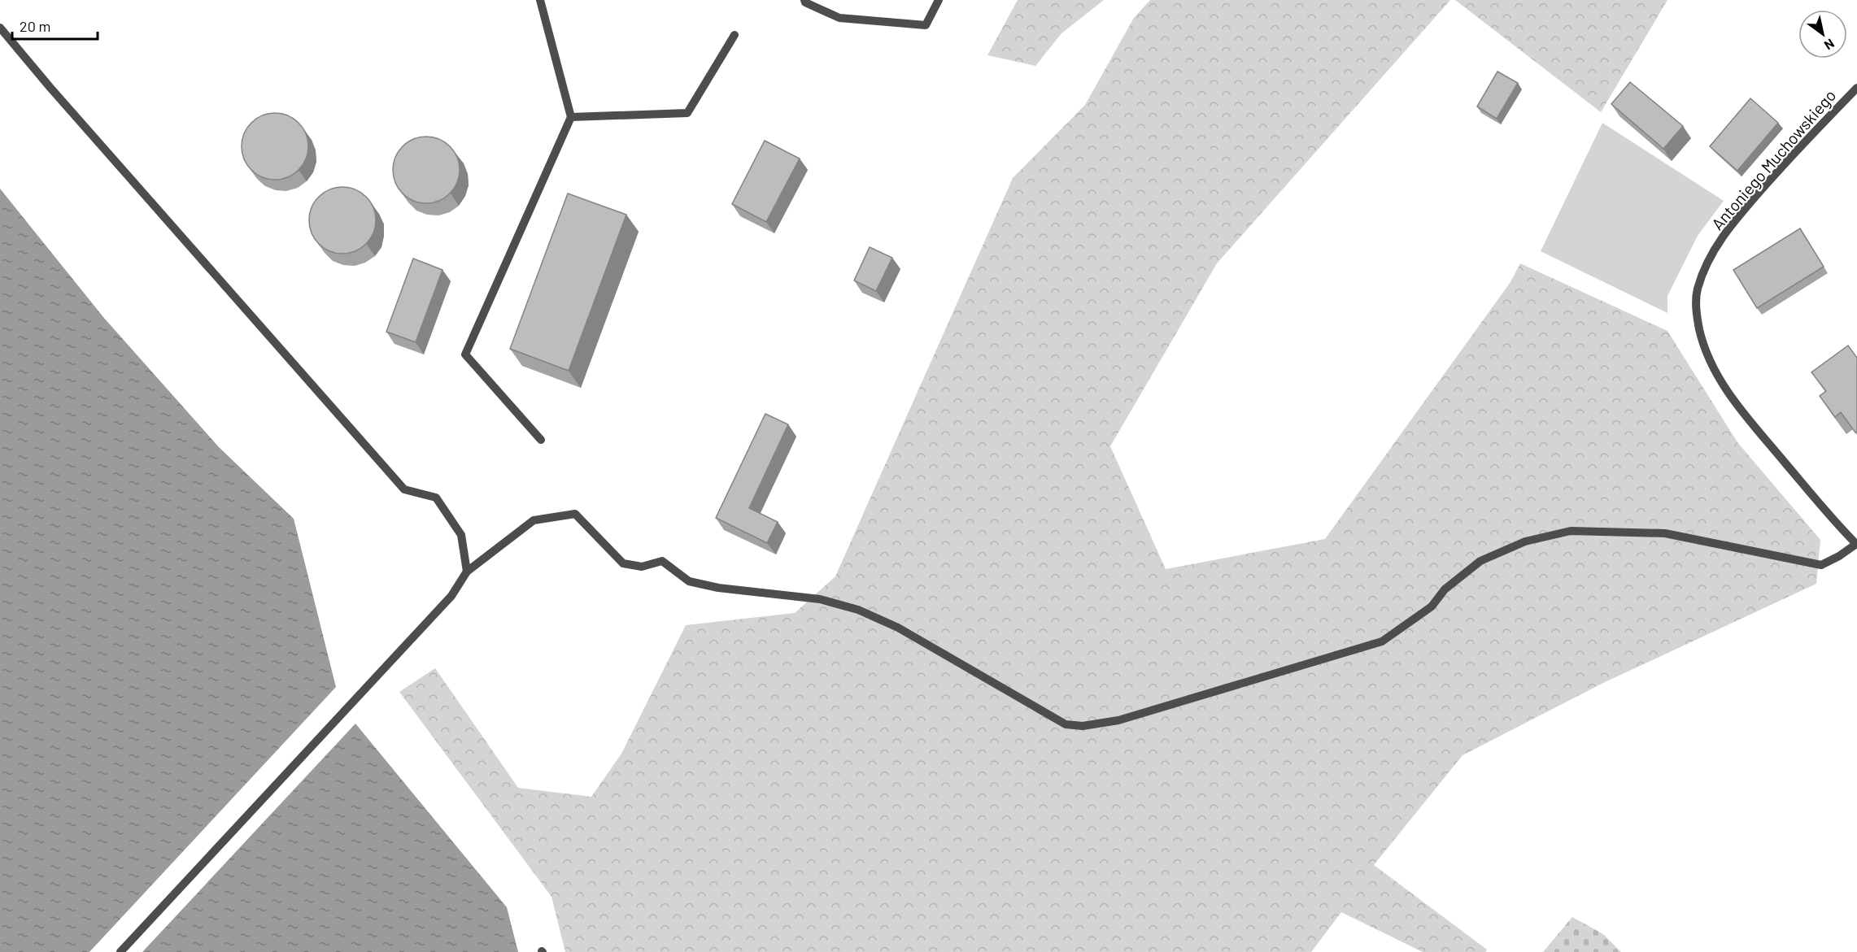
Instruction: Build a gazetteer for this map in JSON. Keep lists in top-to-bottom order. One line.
{"streets":{"street":["Antoniego Muchowskiego"]},"scale_bar":"20 m","north":"bottom right"}
